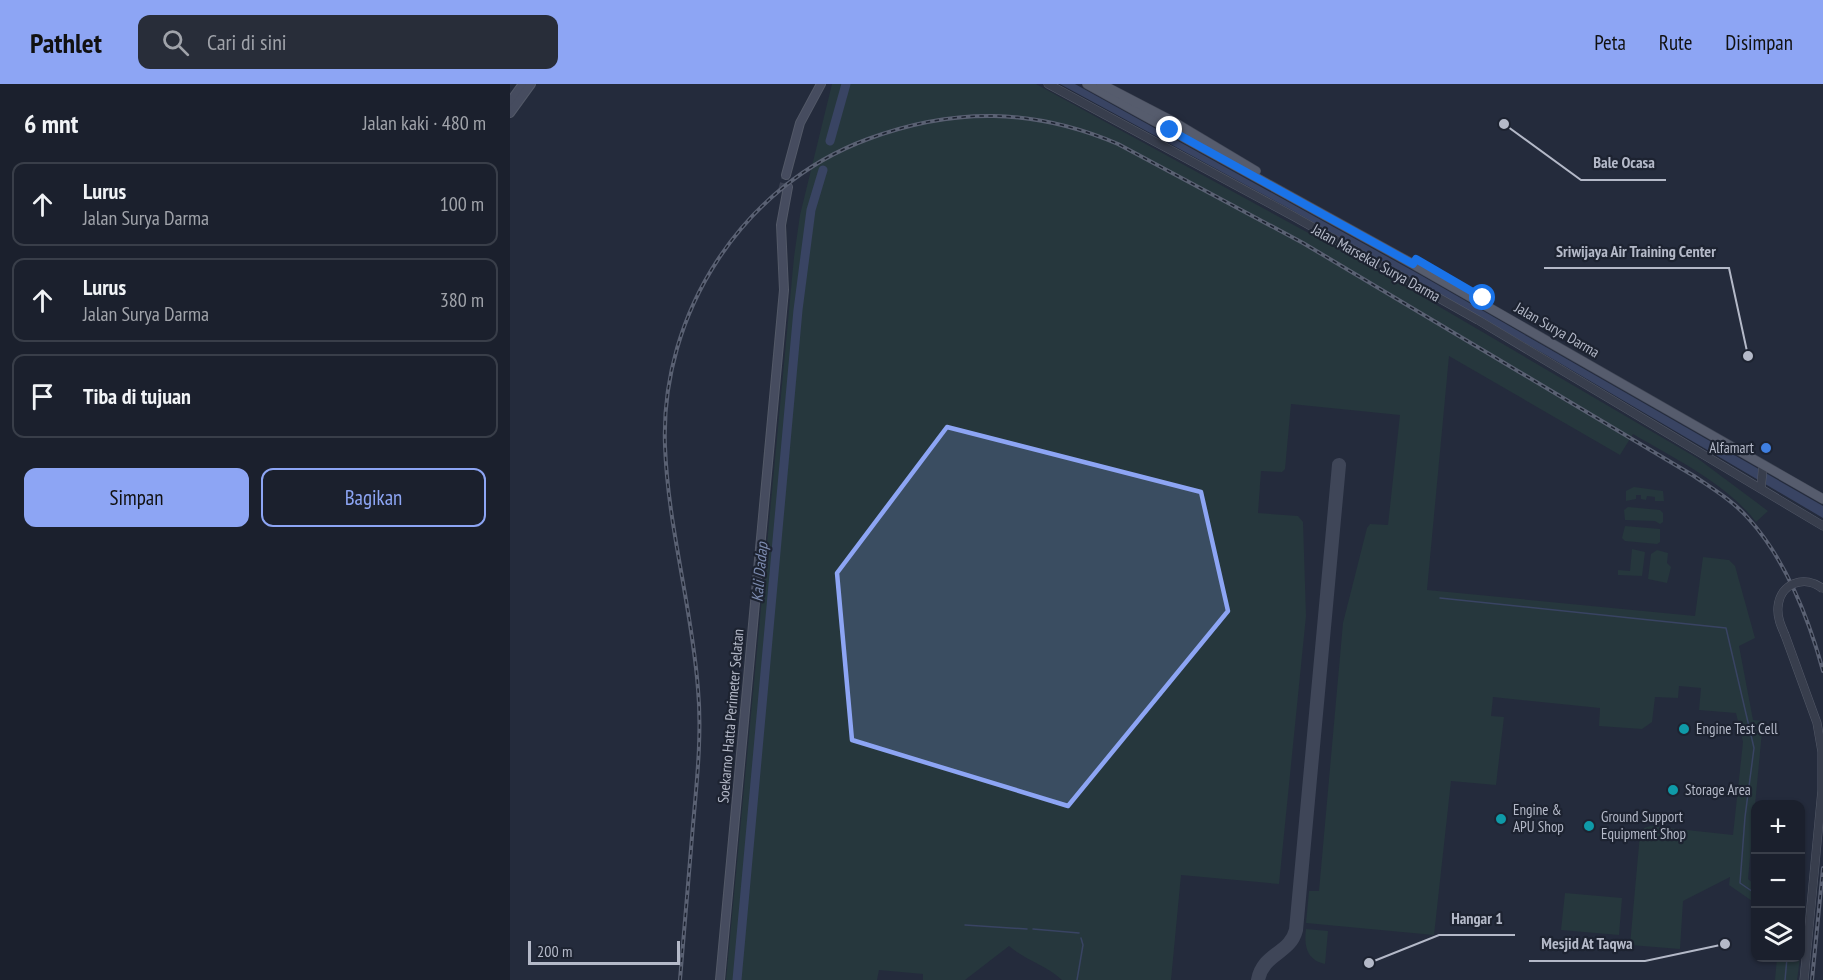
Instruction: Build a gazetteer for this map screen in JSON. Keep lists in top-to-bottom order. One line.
{"streets":{"main road":["Jalan Surya Darma","Soekarno Hatta Perimeter Selatan"],"street":["Jalan Marsekal Surya Darma"]},"water":["Kali Dadap"],"places":["Bale Ocasa","Sriwijaya Air Training Center","Alfamart","Engine Test Cell","Storage Area","Engine & APU Shop","Ground Support Equipment Shop","Mesjid At Taqwa","Hangar 1"],"scale_bar":"200 m","page":{"header":"Pathlet","search":"Cari di sini","nav":["Peta","Rute","Disimpan"],"heading":["6 mnt","Jalan kaki · 480 m"],"list":[["Lurus","Jalan Surya Darma","100 m"],["Lurus","Jalan Surya Darma","380 m"],"Tiba di tujuan"],"buttons":["Simpan","Bagikan"],"map_buttons":["+","−"],"scale":"200 m"}}
